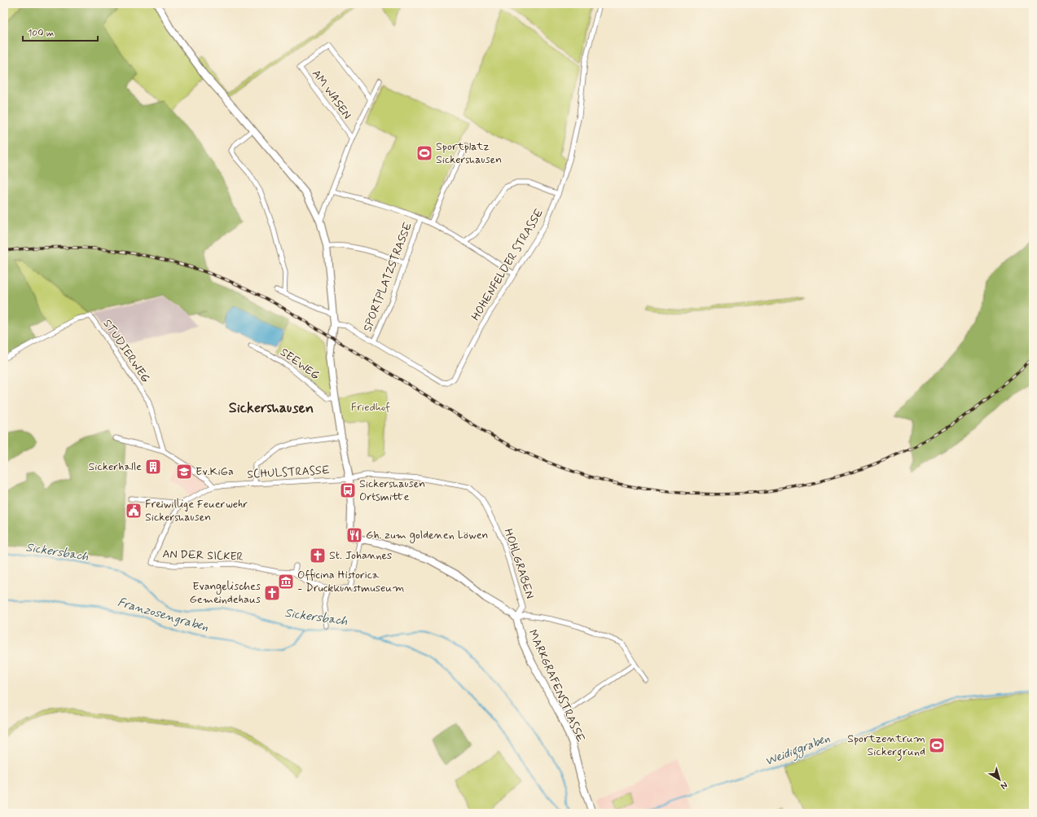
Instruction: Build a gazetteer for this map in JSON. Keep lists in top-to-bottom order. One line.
{"streets":{"street":["AM WASEN","HOHENFELDER STRASSE","SPORTPLATZSTRASSE","STUDIERWEG","SEEWEG","SCHULSTRASSE","AN DER SICKER","HOHLGRABEN","MARKGRAFENSTRASSE"]},"crossings":[["HOHENFELDER STRASSE","SPORTPLATZSTRASSE"],["SCHULSTRASSE","AN DER SICKER"],["SCHULSTRASSE","HOHLGRABEN"],["HOHLGRABEN","MARKGRAFENSTRASSE"]],"districts":["Sickershausen"],"water":["Sickersbach","Franzosengraben","Weidiggraben"],"parks":["Friedhof"],"places":{"sports":["Sportplatz Sickershausen","Sportzentrum Sickergrund"],"building":["Sickerhalle"],"school or university":["Ev.KiGa"],"bus stop":["Sickershausen Ortsmitte"],"public building":["Freiwillige Feuerwehr Sickershausen"],"restaurant":["Gh. zum goldenen Löwen"],"church":["St. Johannes","Evangelisches Gemeindehaus"],"museum":["Officina Historica - Druckkunstmuseum"]},"scale_bar":"100 m","north":"bottom right"}
